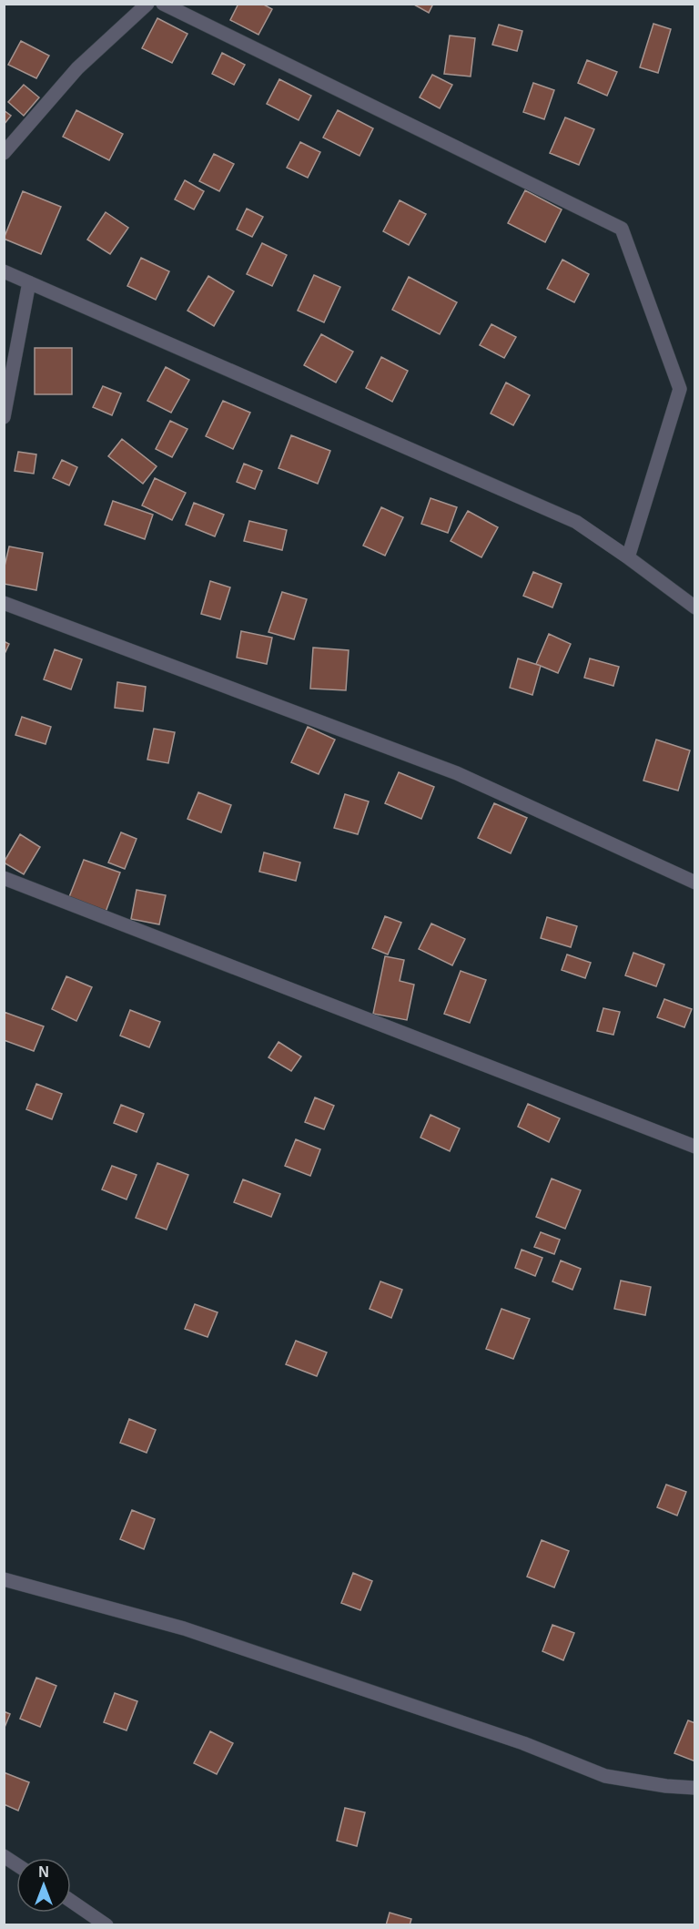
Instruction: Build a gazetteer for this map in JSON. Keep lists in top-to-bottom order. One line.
{"north":"top"}
